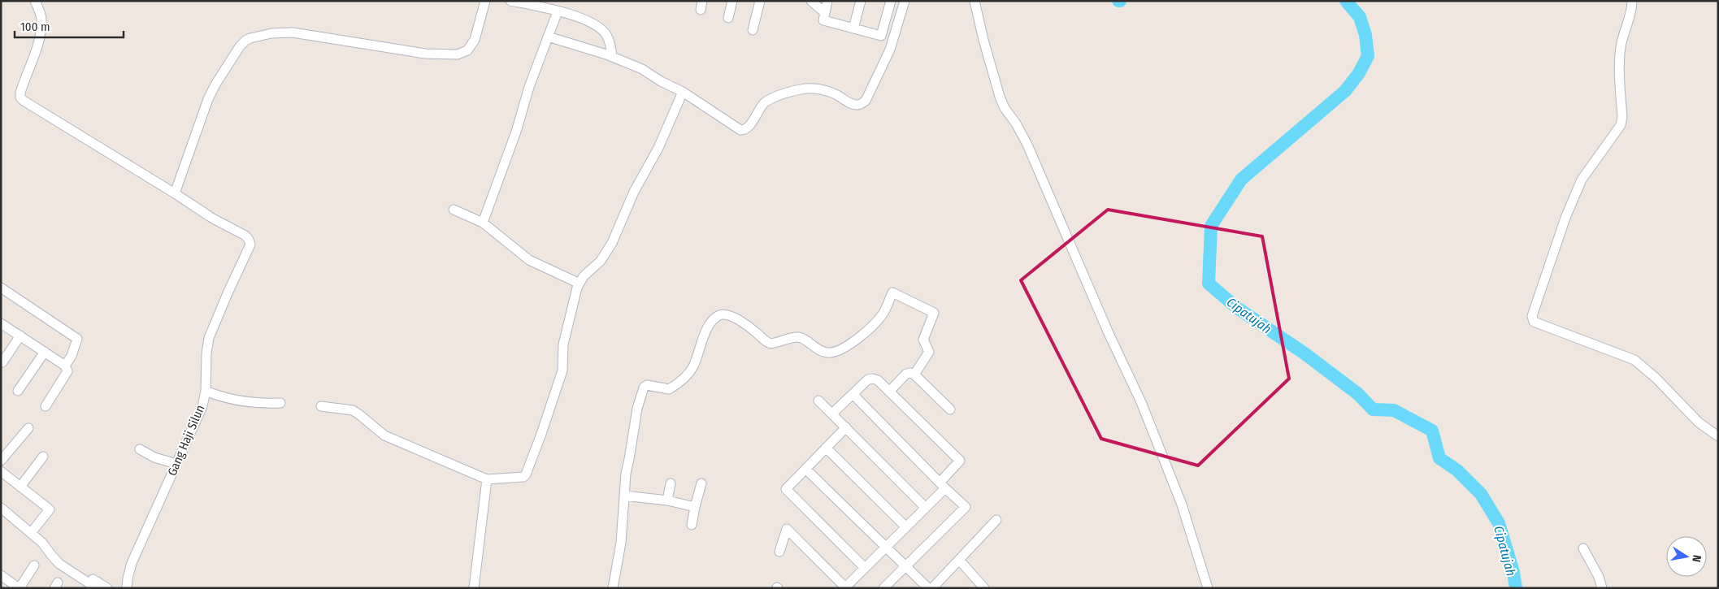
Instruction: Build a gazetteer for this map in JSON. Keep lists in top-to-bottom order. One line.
{"streets":{"street":["Gang Haji Silun"]},"water":["Cipatujah"],"scale_bar":"100 m","north":"right"}
